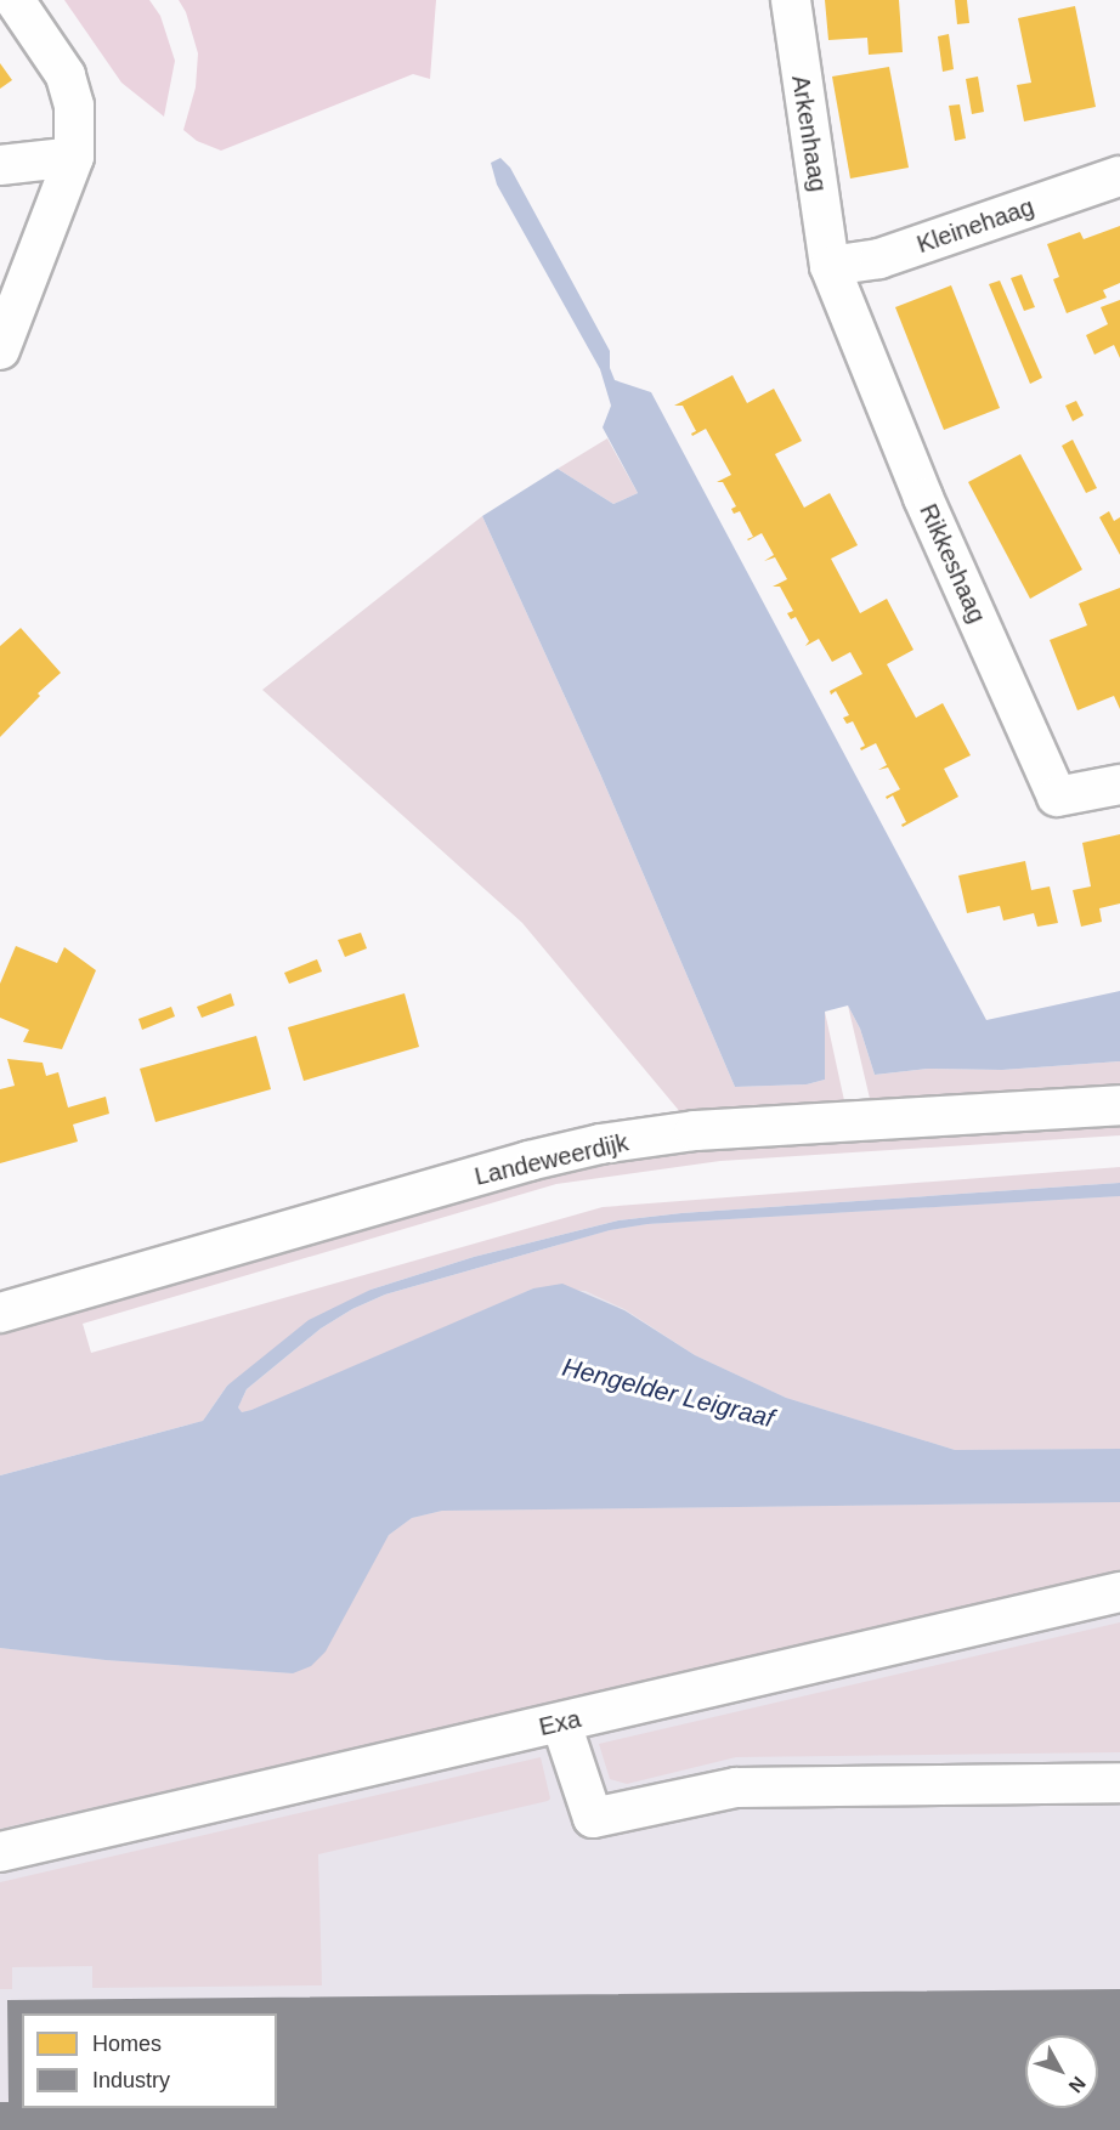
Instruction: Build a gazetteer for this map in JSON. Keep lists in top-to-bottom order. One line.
{"streets":{"street":["Arkenhaag","Kleinehaag","Rikkeshaag","Landeweerdijk","Exa"]},"crossings":[["Arkenhaag","Kleinehaag"],["Arkenhaag","Rikkeshaag"],["Kleinehaag","Rikkeshaag"]],"water":["Hengelder Leigraaf"],"legend":["Homes","Industry"],"north":"bottom right"}
